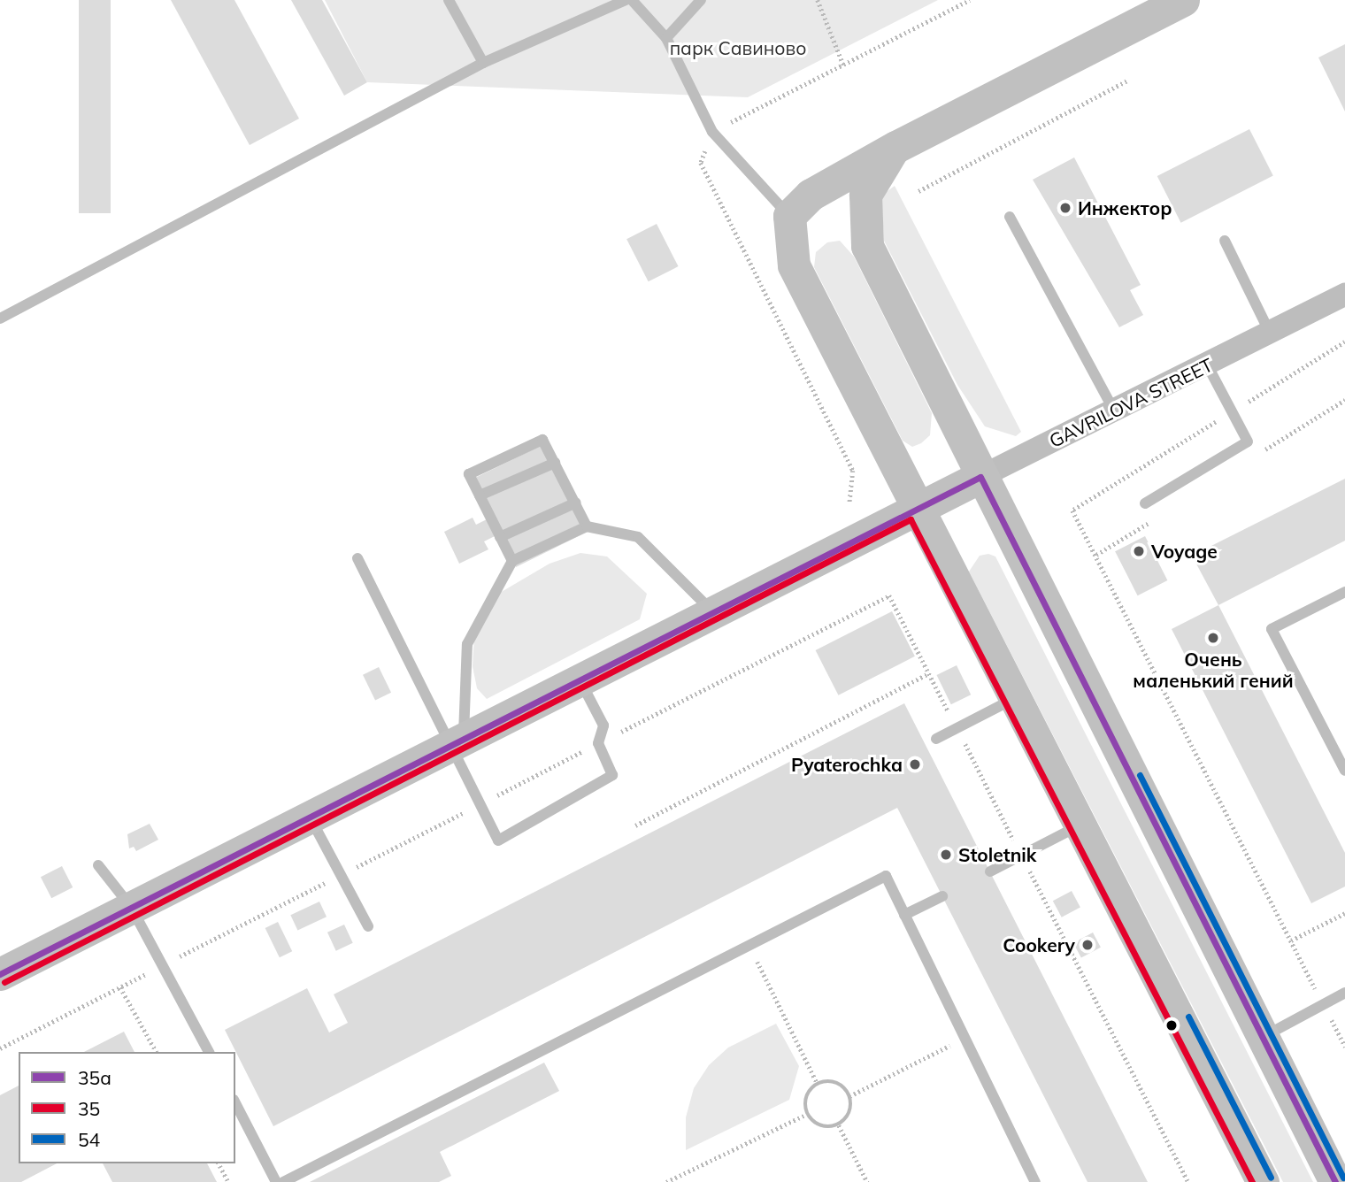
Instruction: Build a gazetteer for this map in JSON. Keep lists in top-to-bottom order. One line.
{"streets":{"main road":["GAVRILOVA STREET"]},"parks":["парк Савиново"],"places":["Инжектор","Voyage","Очень маленький гений","Pyaterochka","Stoletnik","Cookery"],"lines":["transit line 35a","transit line 35","transit line 54"],"legend":["35a","35","54"]}
